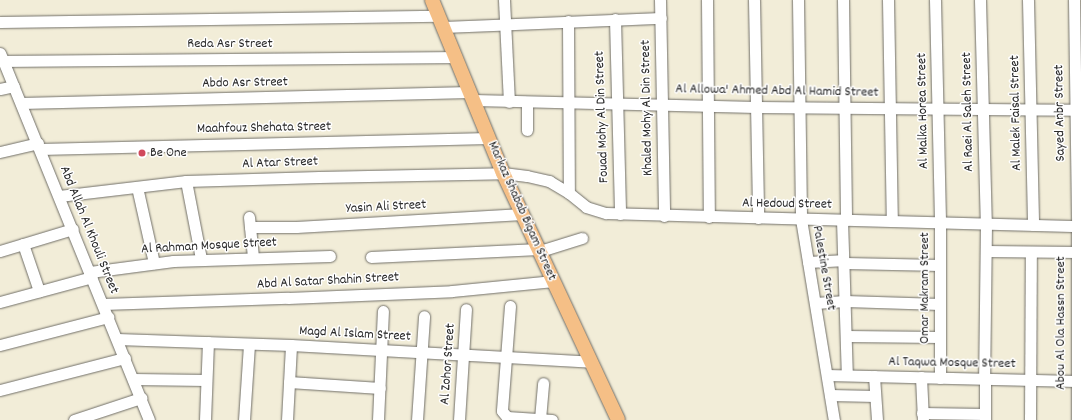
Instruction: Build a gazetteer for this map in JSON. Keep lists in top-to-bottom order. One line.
{"streets":{"main road":["Markaz Shabab Bigam Street"],"street":["Reda Asr Street","Abdo Asr Street","Al Allowa' Ahmed Abd Al Hamid Street","Khaled Mohy Al Din Street","Al Malka Horea Street","Al Raei Al Saleh Street","Al Malek Faisal Street","Sayed Anbr Street","Fouad Mohy Al Din Street","Maahfouz Shehata Street","Al Atar Street","Al Hedoud Street","Yasin Ali Street","Abd Allah Al Khouli Street","Al Rahman Mosque Street","Palestine Street","Abd Al Satar Shahin Street","Omar Makram Street","Abou Al Ola Hassn Street","Magd Al Islam Street","Al Taqwa Mosque Street","Al Zohor Street"]},"crossings":[["Reda Asr Street","Markaz Shabab Bigam Street"],["Reda Asr Street","Abd Allah Al Khouli Street"],["Abdo Asr Street","Al Allowa' Ahmed Abd Al Hamid Street"],["Abdo Asr Street","Markaz Shabab Bigam Street"],["Abdo Asr Street","Abd Allah Al Khouli Street"],["Al Allowa' Ahmed Abd Al Hamid Street","Khaled Mohy Al Din Street"],["Al Allowa' Ahmed Abd Al Hamid Street","Al Malka Horea Street"],["Al Allowa' Ahmed Abd Al Hamid Street","Al Raei Al Saleh Street"],["Al Allowa' Ahmed Abd Al Hamid Street","Al Malek Faisal Street"],["Al Allowa' Ahmed Abd Al Hamid Street","Sayed Anbr Street"],["Al Allowa' Ahmed Abd Al Hamid Street","Fouad Mohy Al Din Street"],["Al Allowa' Ahmed Abd Al Hamid Street","Markaz Shabab Bigam Street"],["Al Allowa' Ahmed Abd Al Hamid Street","Palestine Street"],["Khaled Mohy Al Din Street","Al Hedoud Street"],["Al Malka Horea Street","Al Hedoud Street"],["Al Malka Horea Street","Omar Makram Street"],["Al Raei Al Saleh Street","Al Hedoud Street"],["Al Raei Al Saleh Street","Al Taqwa Mosque Street"],["Al Malek Faisal Street","Al Hedoud Street"],["Sayed Anbr Street","Al Hedoud Street"],["Sayed Anbr Street","Abou Al Ola Hassn Street"],["Fouad Mohy Al Din Street","Al Hedoud Street"],["Maahfouz Shehata Street","Markaz Shabab Bigam Street"],["Maahfouz Shehata Street","Abd Allah Al Khouli Street"],["Al Atar Street","Al Hedoud Street"],["Al Atar Street","Markaz Shabab Bigam Street"],["Al Atar Street","Abd Allah Al Khouli Street"],["Al Hedoud Street","Markaz Shabab Bigam Street"],["Al Hedoud Street","Palestine Street"],["Al Hedoud Street","Omar Makram Street"],["Al Hedoud Street","Abou Al Ola Hassn Street"],["Yasin Ali Street","Markaz Shabab Bigam Street"],["Yasin Ali Street","Al Rahman Mosque Street"],["Markaz Shabab Bigam Street","Abd Al Satar Shahin Street"],["Markaz Shabab Bigam Street","Magd Al Islam Street"],["Abd Allah Al Khouli Street","Al Rahman Mosque Street"],["Abd Allah Al Khouli Street","Abd Al Satar Shahin Street"],["Abd Allah Al Khouli Street","Magd Al Islam Street"],["Palestine Street","Al Taqwa Mosque Street"],["Omar Makram Street","Al Taqwa Mosque Street"],["Abou Al Ola Hassn Street","Al Taqwa Mosque Street"],["Magd Al Islam Street","Al Zohor Street"]],"places":["Be One"]}
